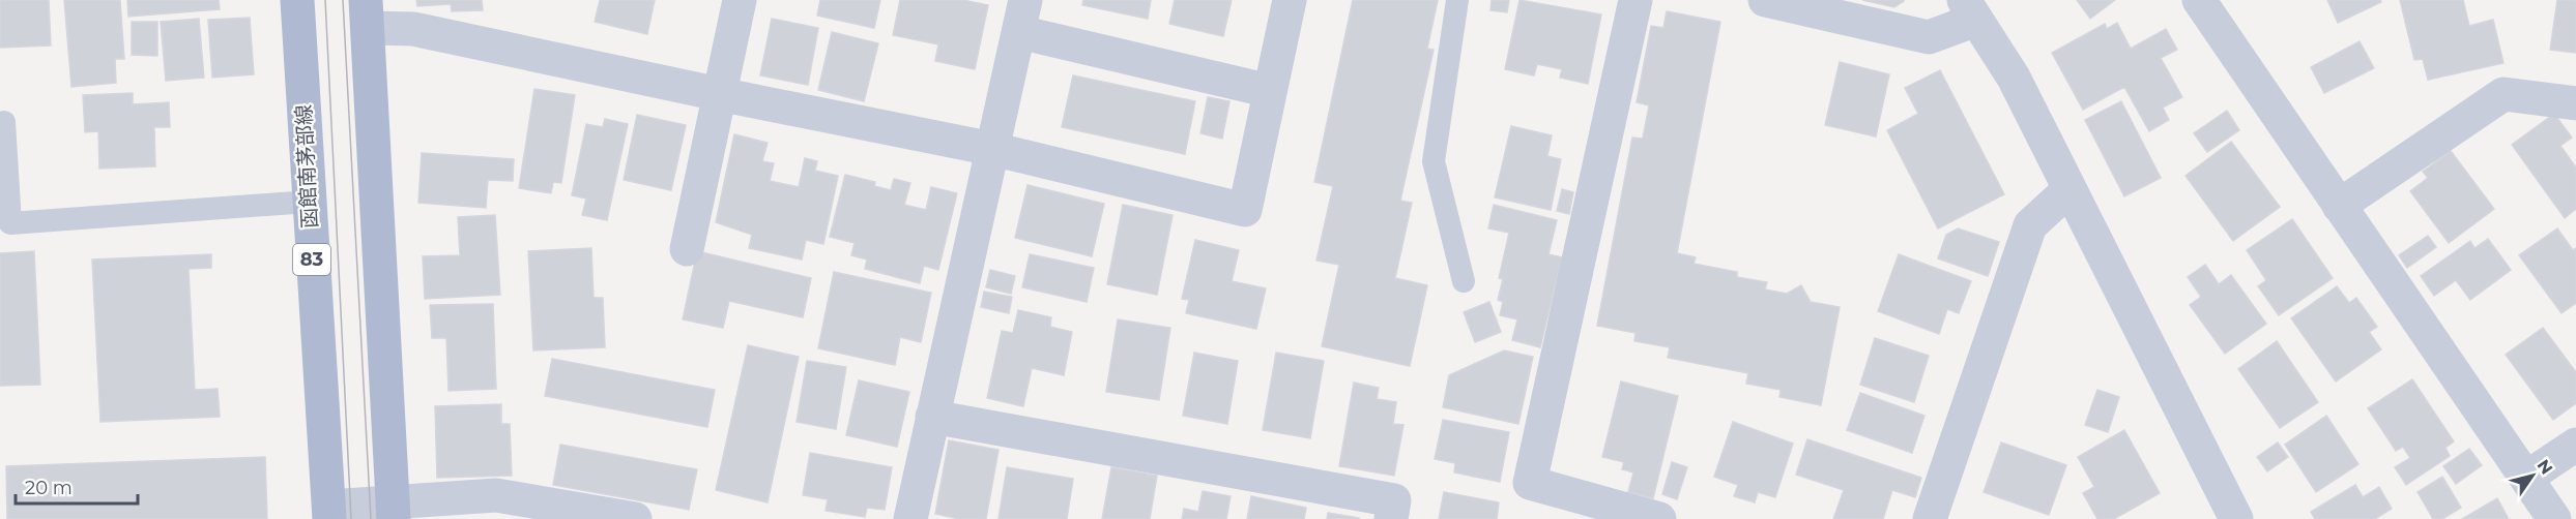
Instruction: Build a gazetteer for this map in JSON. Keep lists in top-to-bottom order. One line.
{"streets":{"main road":["函館南茅部線","83"]},"scale_bar":"20 m","north":"top right"}
